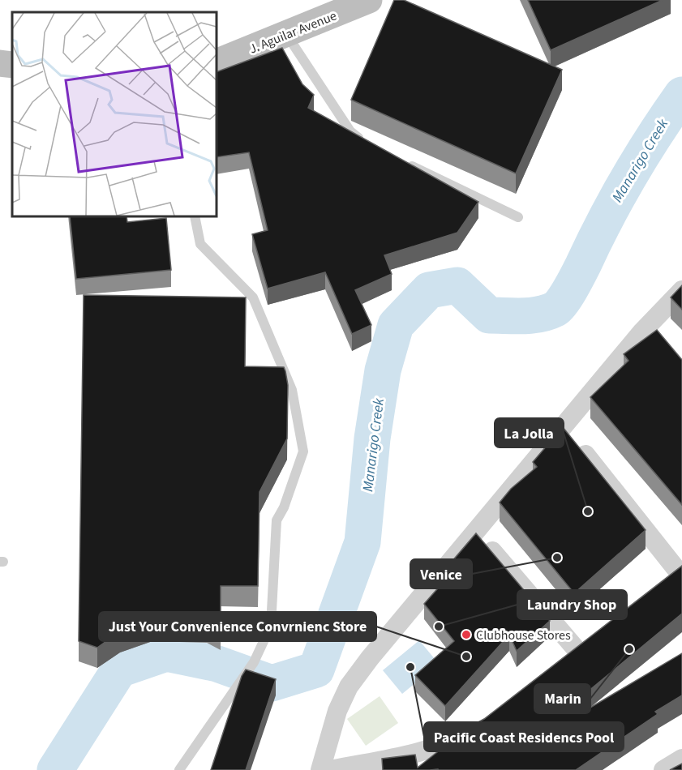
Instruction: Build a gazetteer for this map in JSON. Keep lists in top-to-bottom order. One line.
{"streets":{"main road":["J. Aguilar Avenue"]},"water":["Manarigo Creek"],"places":["La Jolla","Venice","Laundry Shop","Clubhouse Stores","Marin","Just Your Convenience Convrnienc Store","Pacific Coast Residencs Pool"]}
